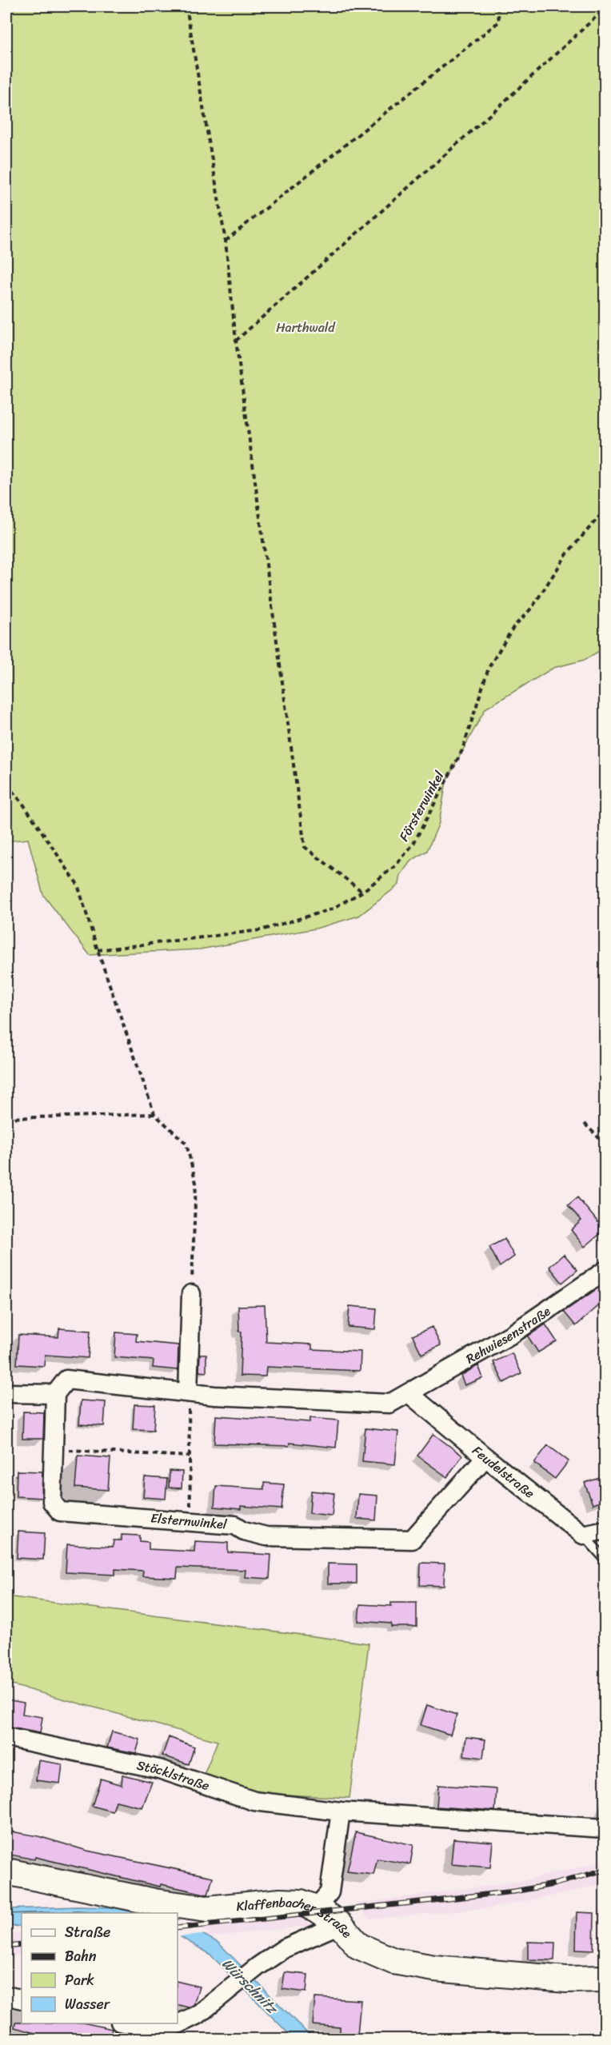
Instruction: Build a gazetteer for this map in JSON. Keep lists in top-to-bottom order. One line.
{"streets":{"main road":["Klaffenbacher Straße"],"street":["Rehwiesenstraße","Feudelstraße","Elsternwinkel","Stöcklstraße"],"path":["Försterwinkel"]},"crossings":[["Rehwiesenstraße","Feudelstraße"],["Feudelstraße","Elsternwinkel"]],"water":["Würschnitz"],"parks":["Harthwald"],"legend":["Straße","Bahn","Park","Wasser"]}
